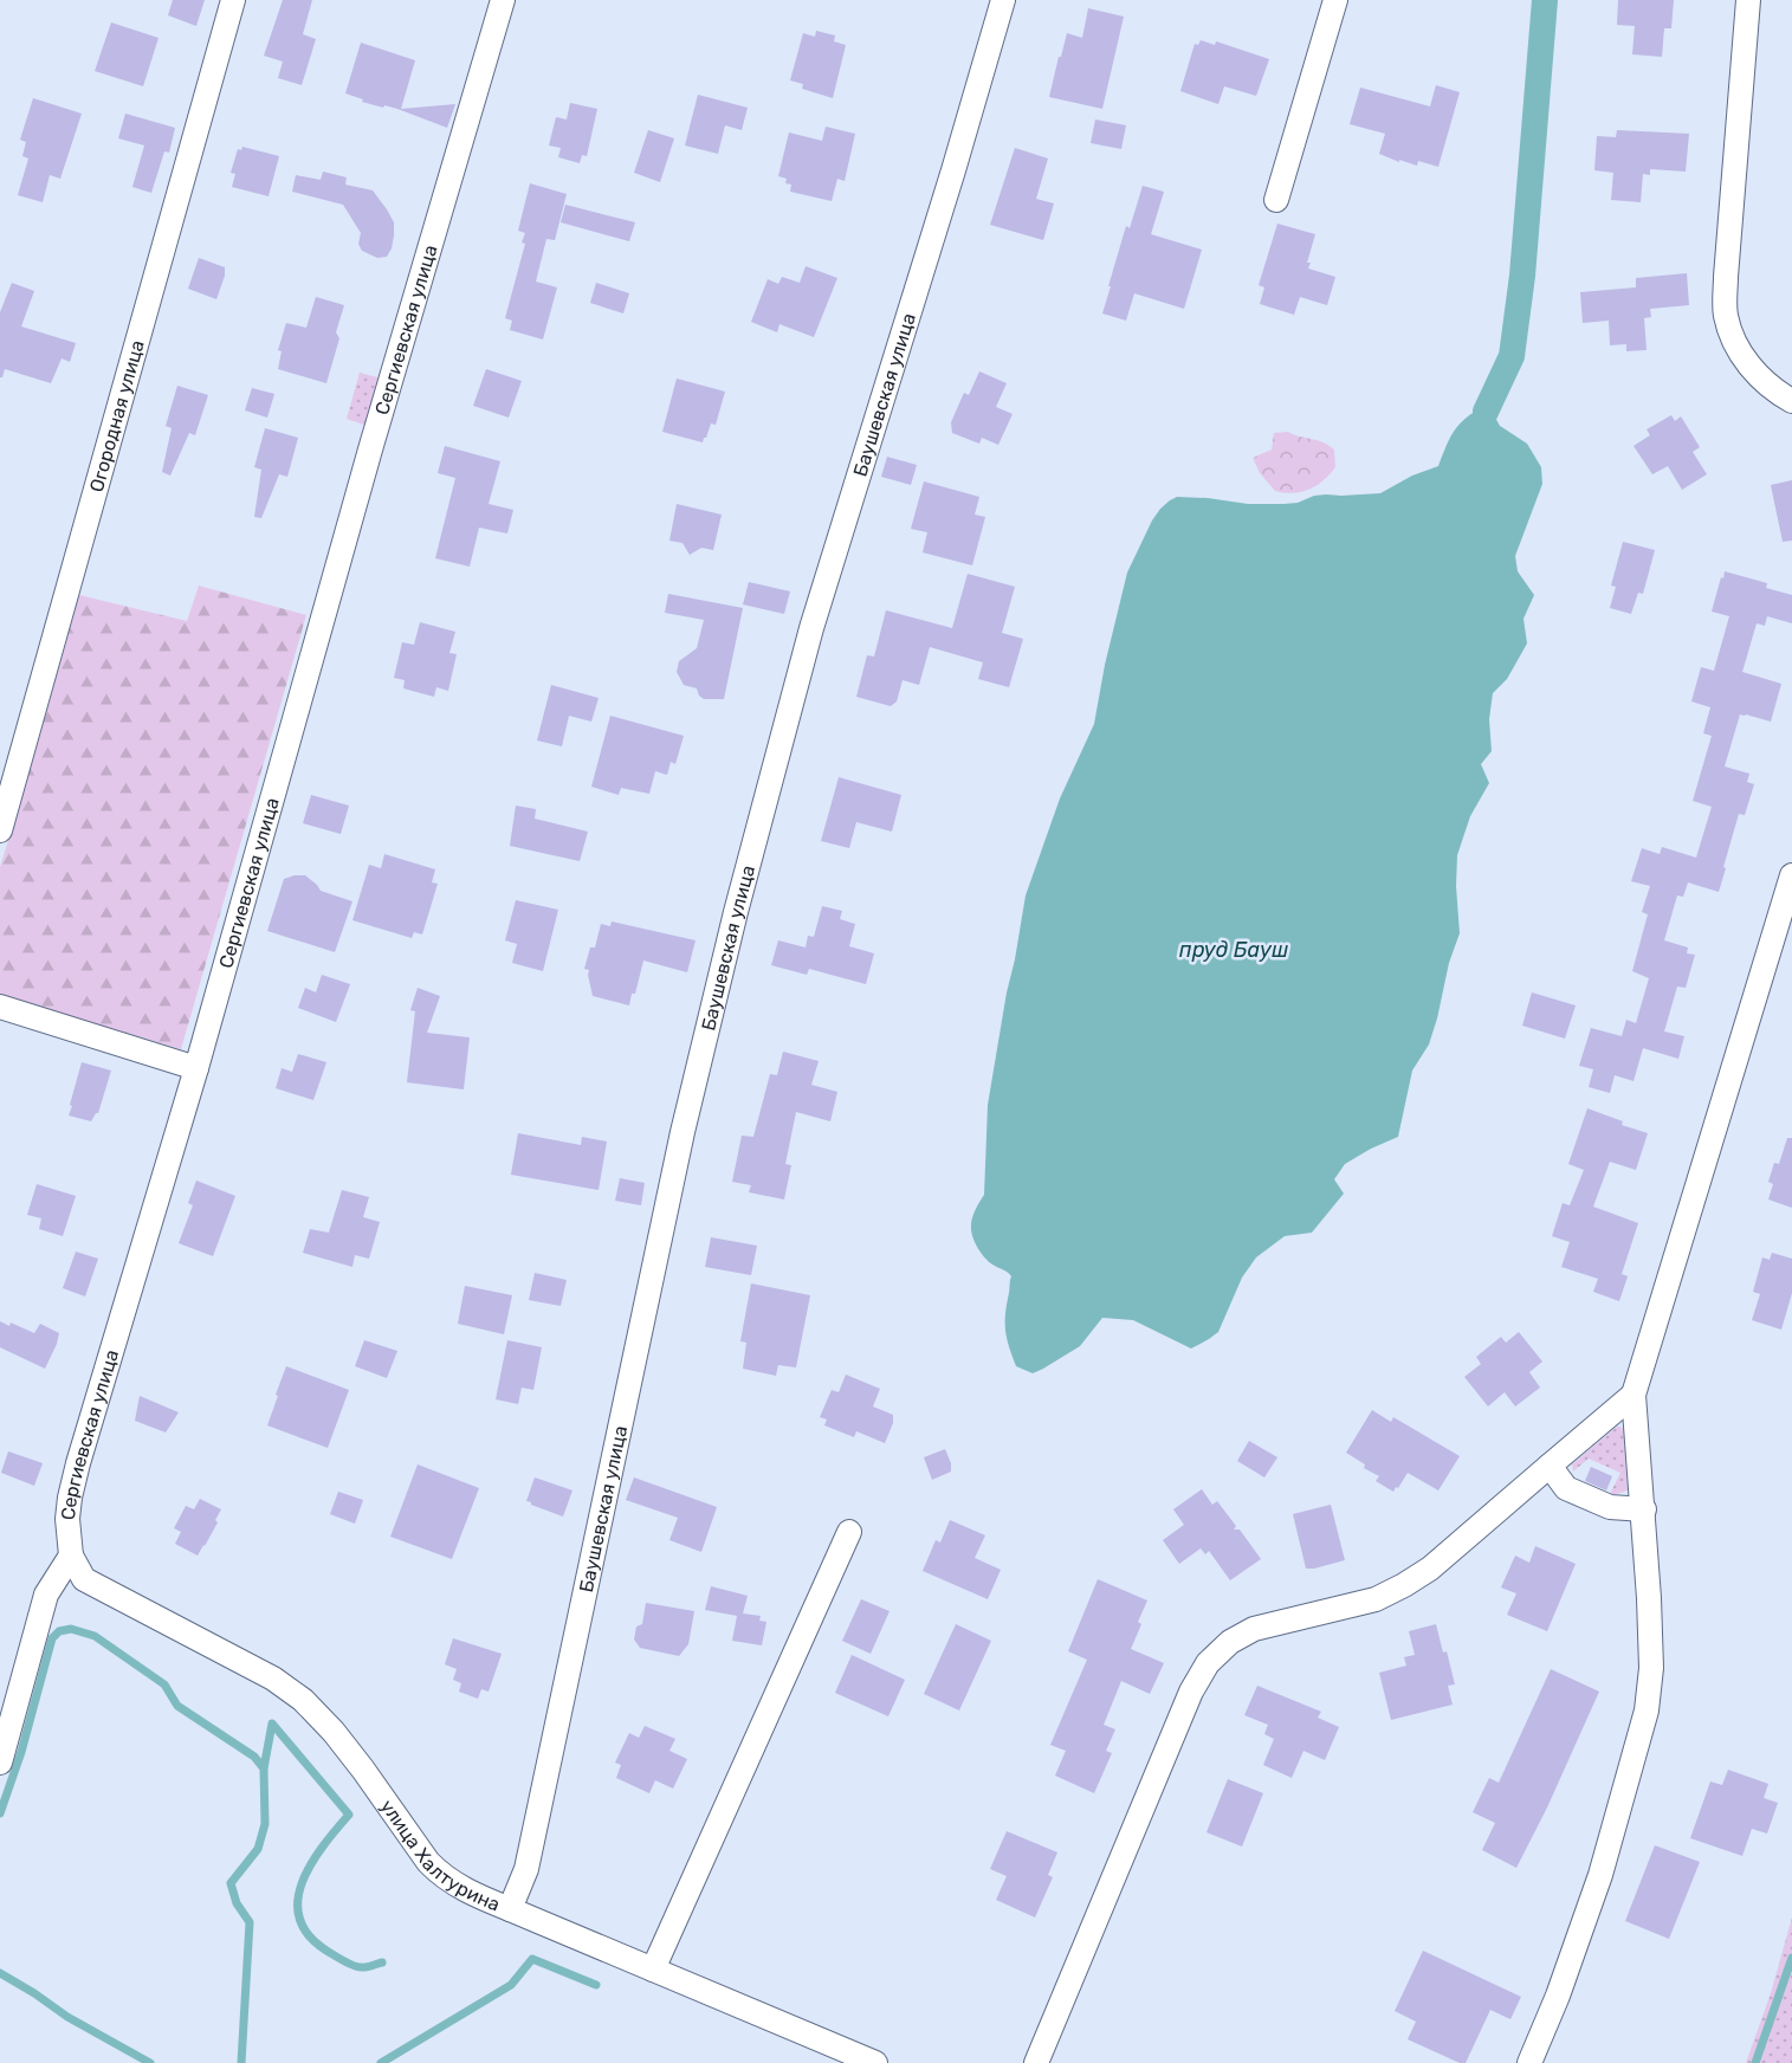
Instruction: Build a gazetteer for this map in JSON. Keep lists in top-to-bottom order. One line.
{"streets":{"street":["Сергиевская улица","Баушевская улица","Огородная улица","улица Халтурина"]},"crossings":[["Сергиевская улица","улица Халтурина"],["Баушевская улица","улица Халтурина"]],"water":["пруд Бауш"]}
